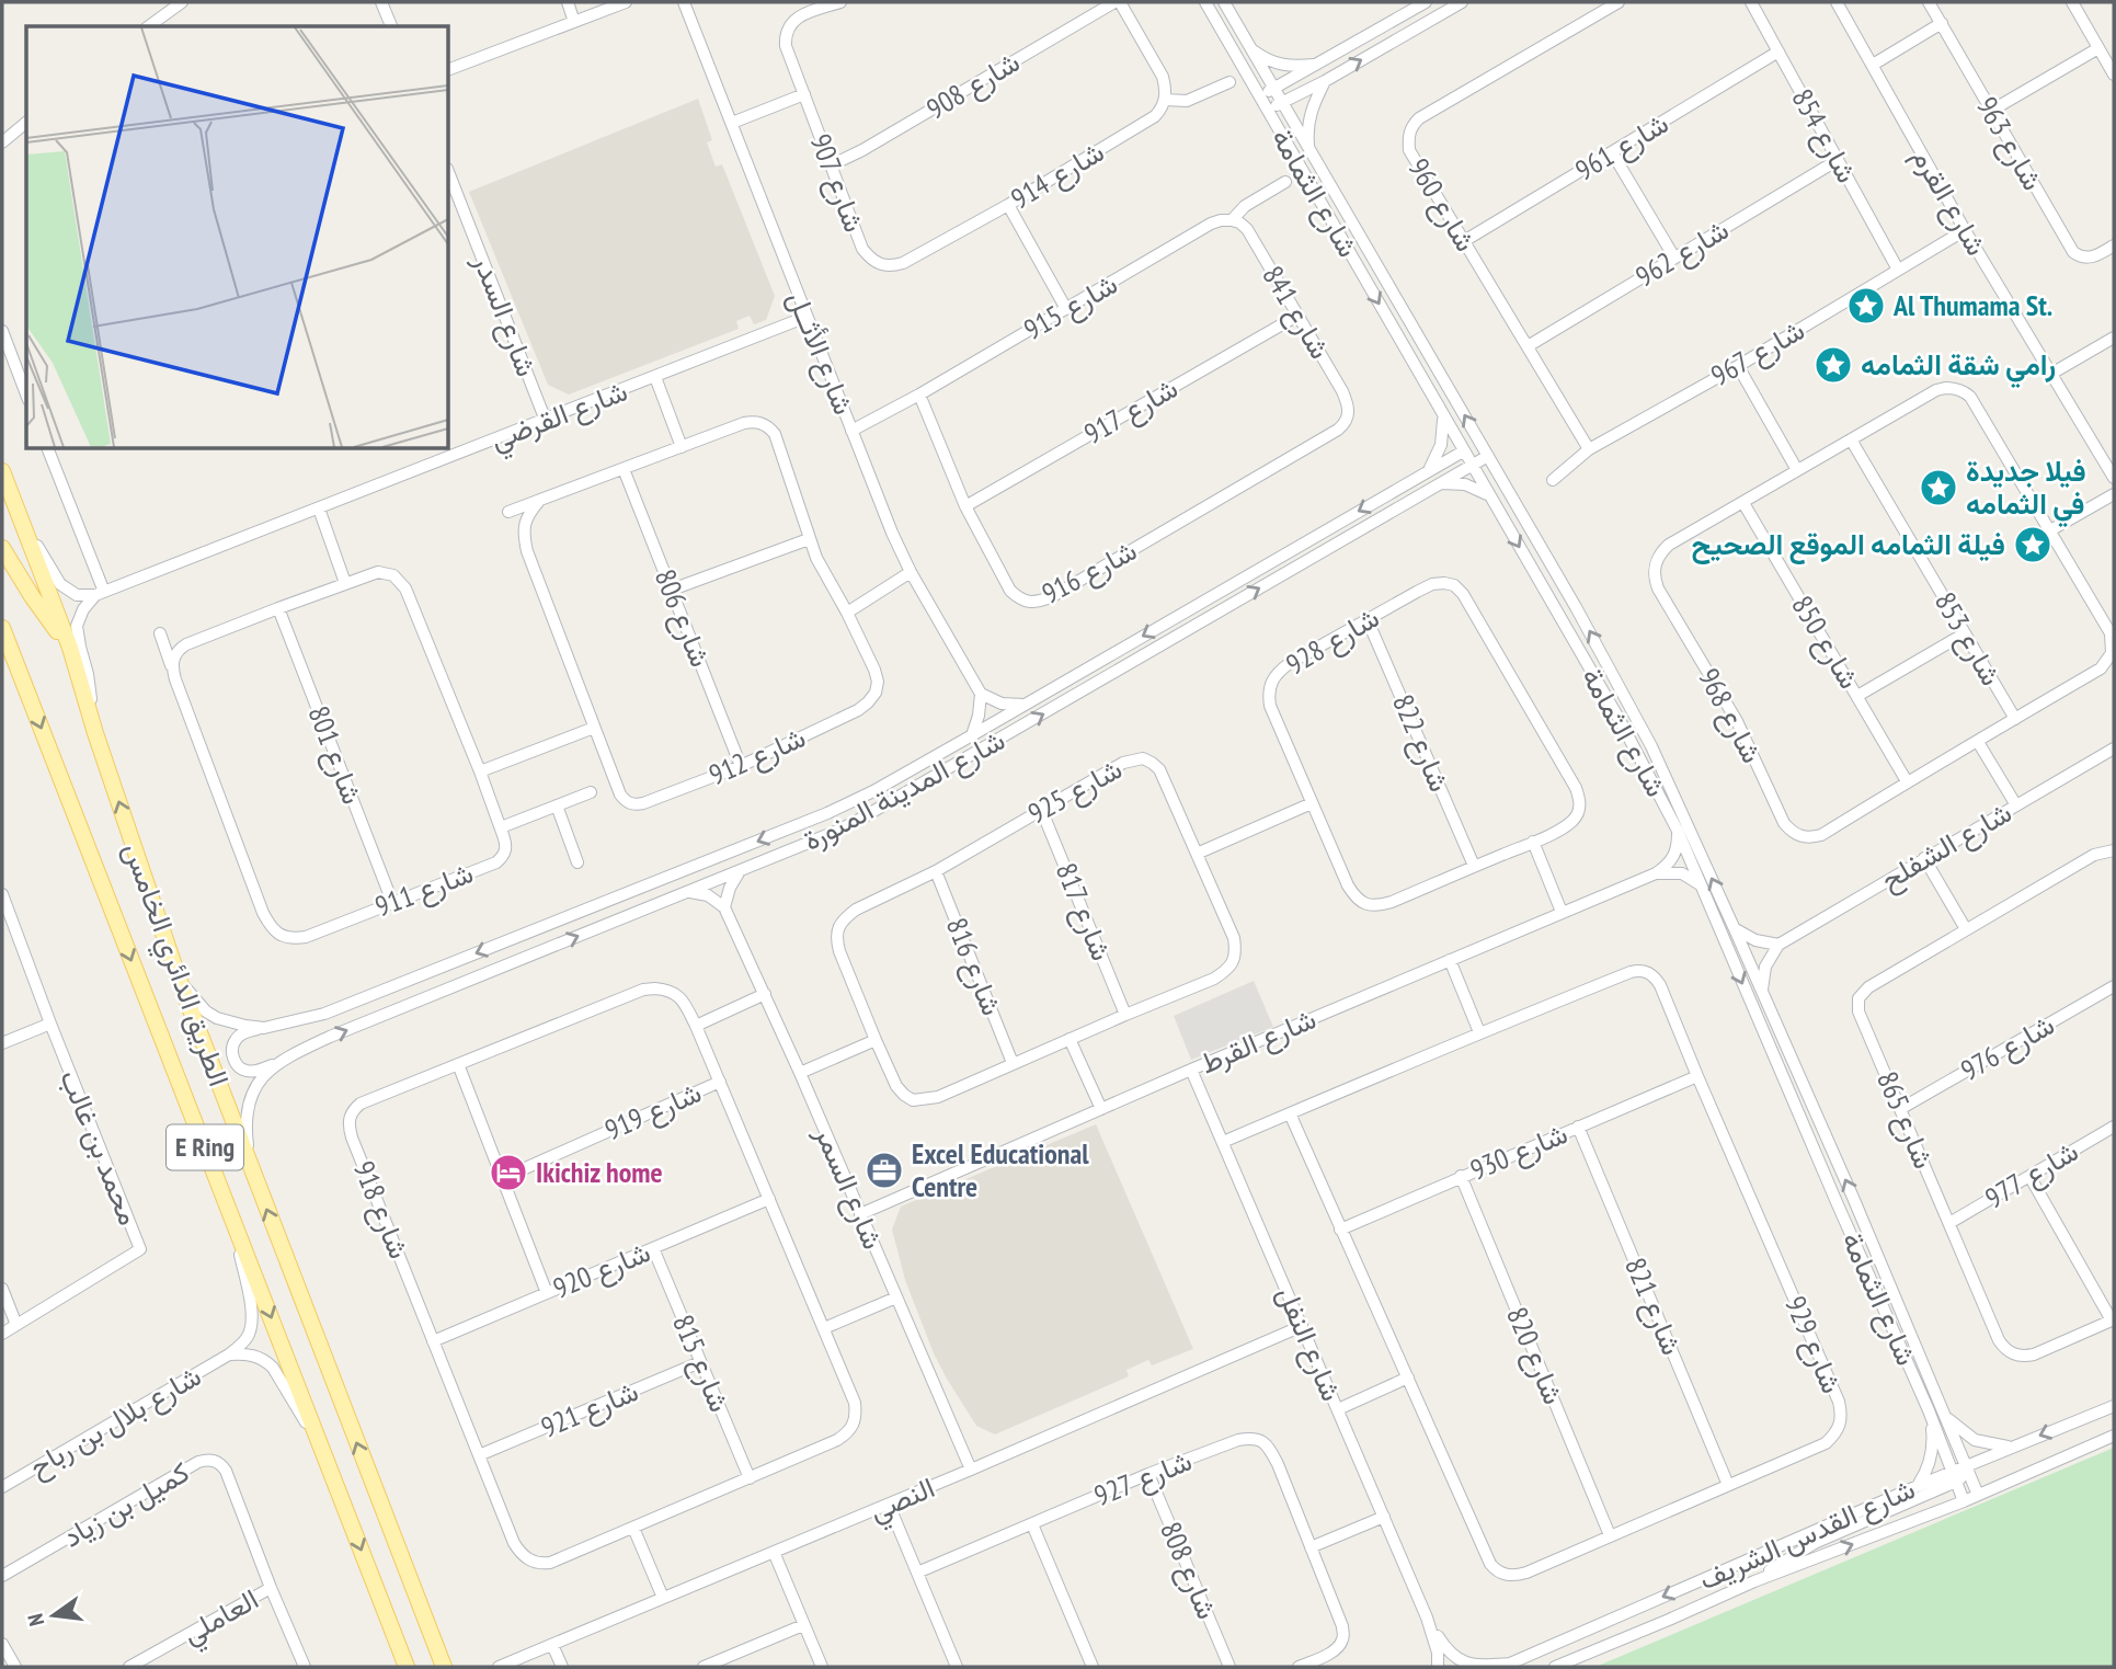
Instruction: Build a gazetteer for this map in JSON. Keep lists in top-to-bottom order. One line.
{"streets":{"main road":["الطريق الدائري الخامس","E Ring"],"street":["شارع 908","شارع 854","شارع 963","شارع 961","شارع 914","شارع 907","شارع الثمامة","شارع القرم","شارع 960","شارع 962","شارع 915","شارع 841","شارع السدر","شارع الأثــل","شارع 967","شارع 917","شارع القرضي","شارع 916","شارع 806","شارع 853","شارع 928","شارع 850","شارع 968","شارع 822","شارع 801","شارع 912","شارع المدينة المنورة","شارع 925","شارع الشفلح","شارع 911","شارع 817","شارع 816","شارع القرط","شارع 976","شارع 919","شارع 865","محمد بن غالب","شارع 930","شارع 977","شارع السمر","شارع 918","شارع 920","شارع 821","شارع النفل","شارع 929","شارع 820","شارع 815","شارع 921","شارع بلال بن رباح","شارع 927","النصي","كميل بن زياد","شارع القدس الشريف","شارع 808","العاملي"]},"crossings":[["شارع 908","شارع 907"],["شارع 854","شارع 961"],["شارع 854","شارع 962"],["شارع 854","شارع 967"],["شارع 961","شارع 960"],["شارع 914","شارع 907"],["شارع الثمامة","شارع المدينة المنورة"],["شارع الثمامة","شارع القدس الشريف"],["شارع القرم","شارع 967"],["شارع 960","شارع 962"],["شارع 960","شارع 967"],["شارع 915","شارع 841"],["شارع 915","شارع الأثــل"],["شارع 915","شارع 916"],["شارع 841","شارع 917"],["شارع 841","شارع 916"],["شارع السدر","شارع القرضي"],["شارع الأثــل","شارع القرضي"],["شارع 917","شارع 916"],["شارع 806","شارع 912"],["شارع 853","شارع 968"],["شارع 928","شارع 822"],["شارع 850","شارع 968"],["شارع 801","شارع 911"],["شارع المدينة المنورة","الطريق الدائري الخامس"],["شارع 925","شارع 817"],["شارع 925","شارع 816"],["الطريق الدائري الخامس","شارع بلال بن رباح"],["شارع القرط","شارع السمر"],["شارع القرط","شارع النفل"],["شارع 976","شارع 865"],["شارع 919","شارع 918"],["شارع 865","شارع 977"],["شارع 930","شارع 821"],["شارع 930","شارع 929"],["شارع 930","شارع 820"],["شارع السمر","النصي"],["شارع 918","شارع 920"],["شارع 918","شارع 815"],["شارع 918","شارع 921"],["شارع 920","شارع 815"],["شارع 821","شارع 929"],["شارع النفل","شارع 929"],["شارع النفل","النصي"],["شارع النفل","شارع القدس الشريف"],["شارع 929","شارع 820"],["شارع 815","شارع 921"],["شارع 927","شارع 808"],["كميل بن زياد","العاملي"]],"places":{"place":["Al Thumama St.","رامي شقة الثمامه","فيلا جديدة في الثمامه","فيلة الثمامه الموقع الصحيح"],"office":["Excel Educational Centre"],"hotel":["Ikichiz home"]},"north":"left"}
